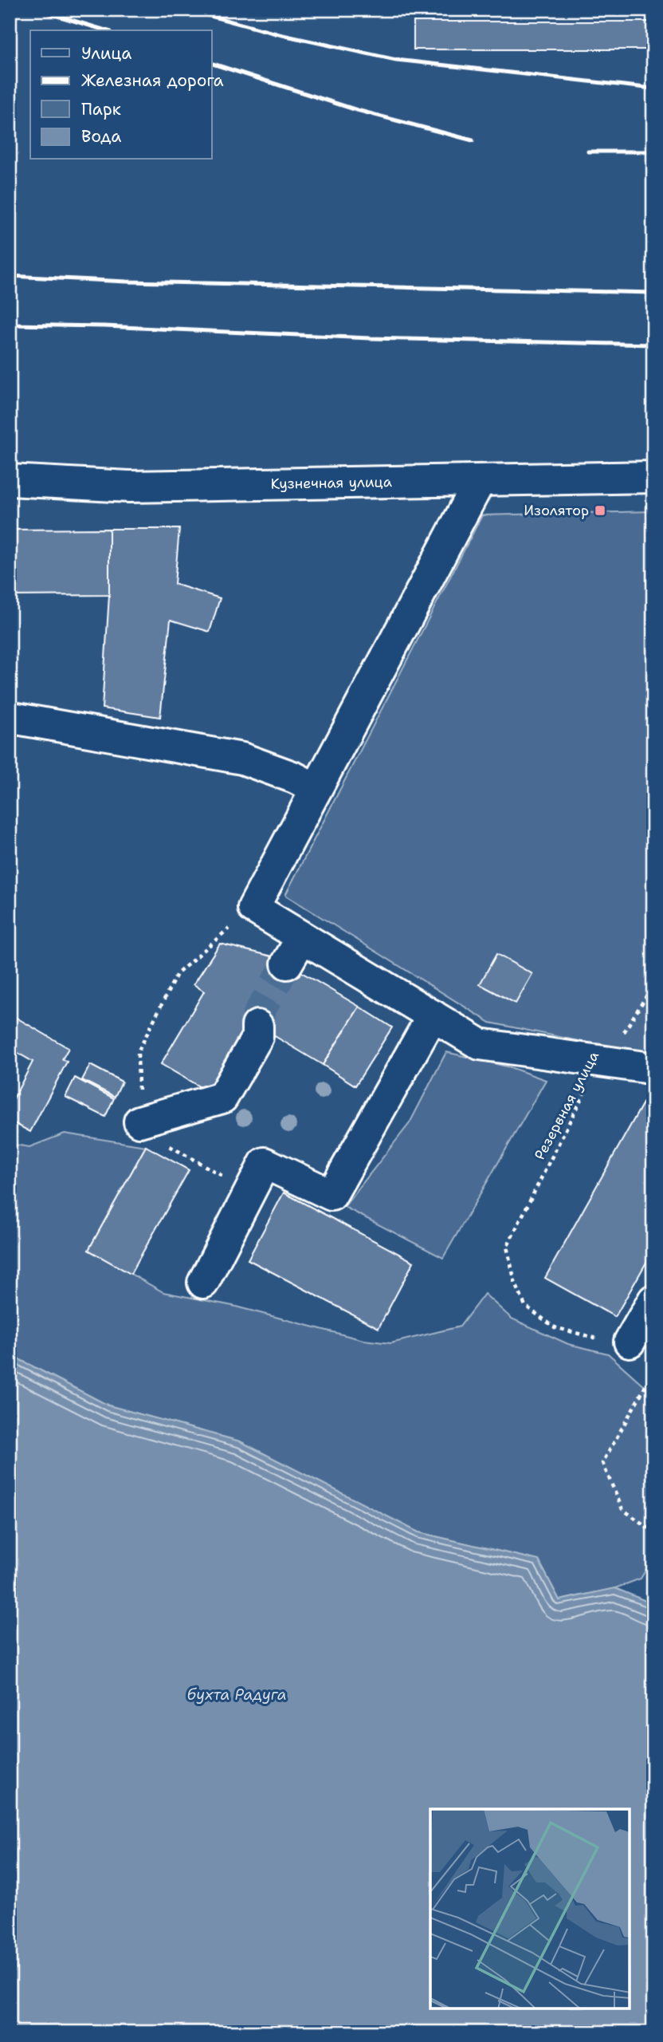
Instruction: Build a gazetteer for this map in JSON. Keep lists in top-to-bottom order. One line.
{"streets":{"street":["Кузнечная улица"],"path":["Резервная улица"]},"water":["бухта Радуга"],"places":{"transit":["Изолятор"]},"legend":["Улица","Железная дорога","Парк","Вода"]}
